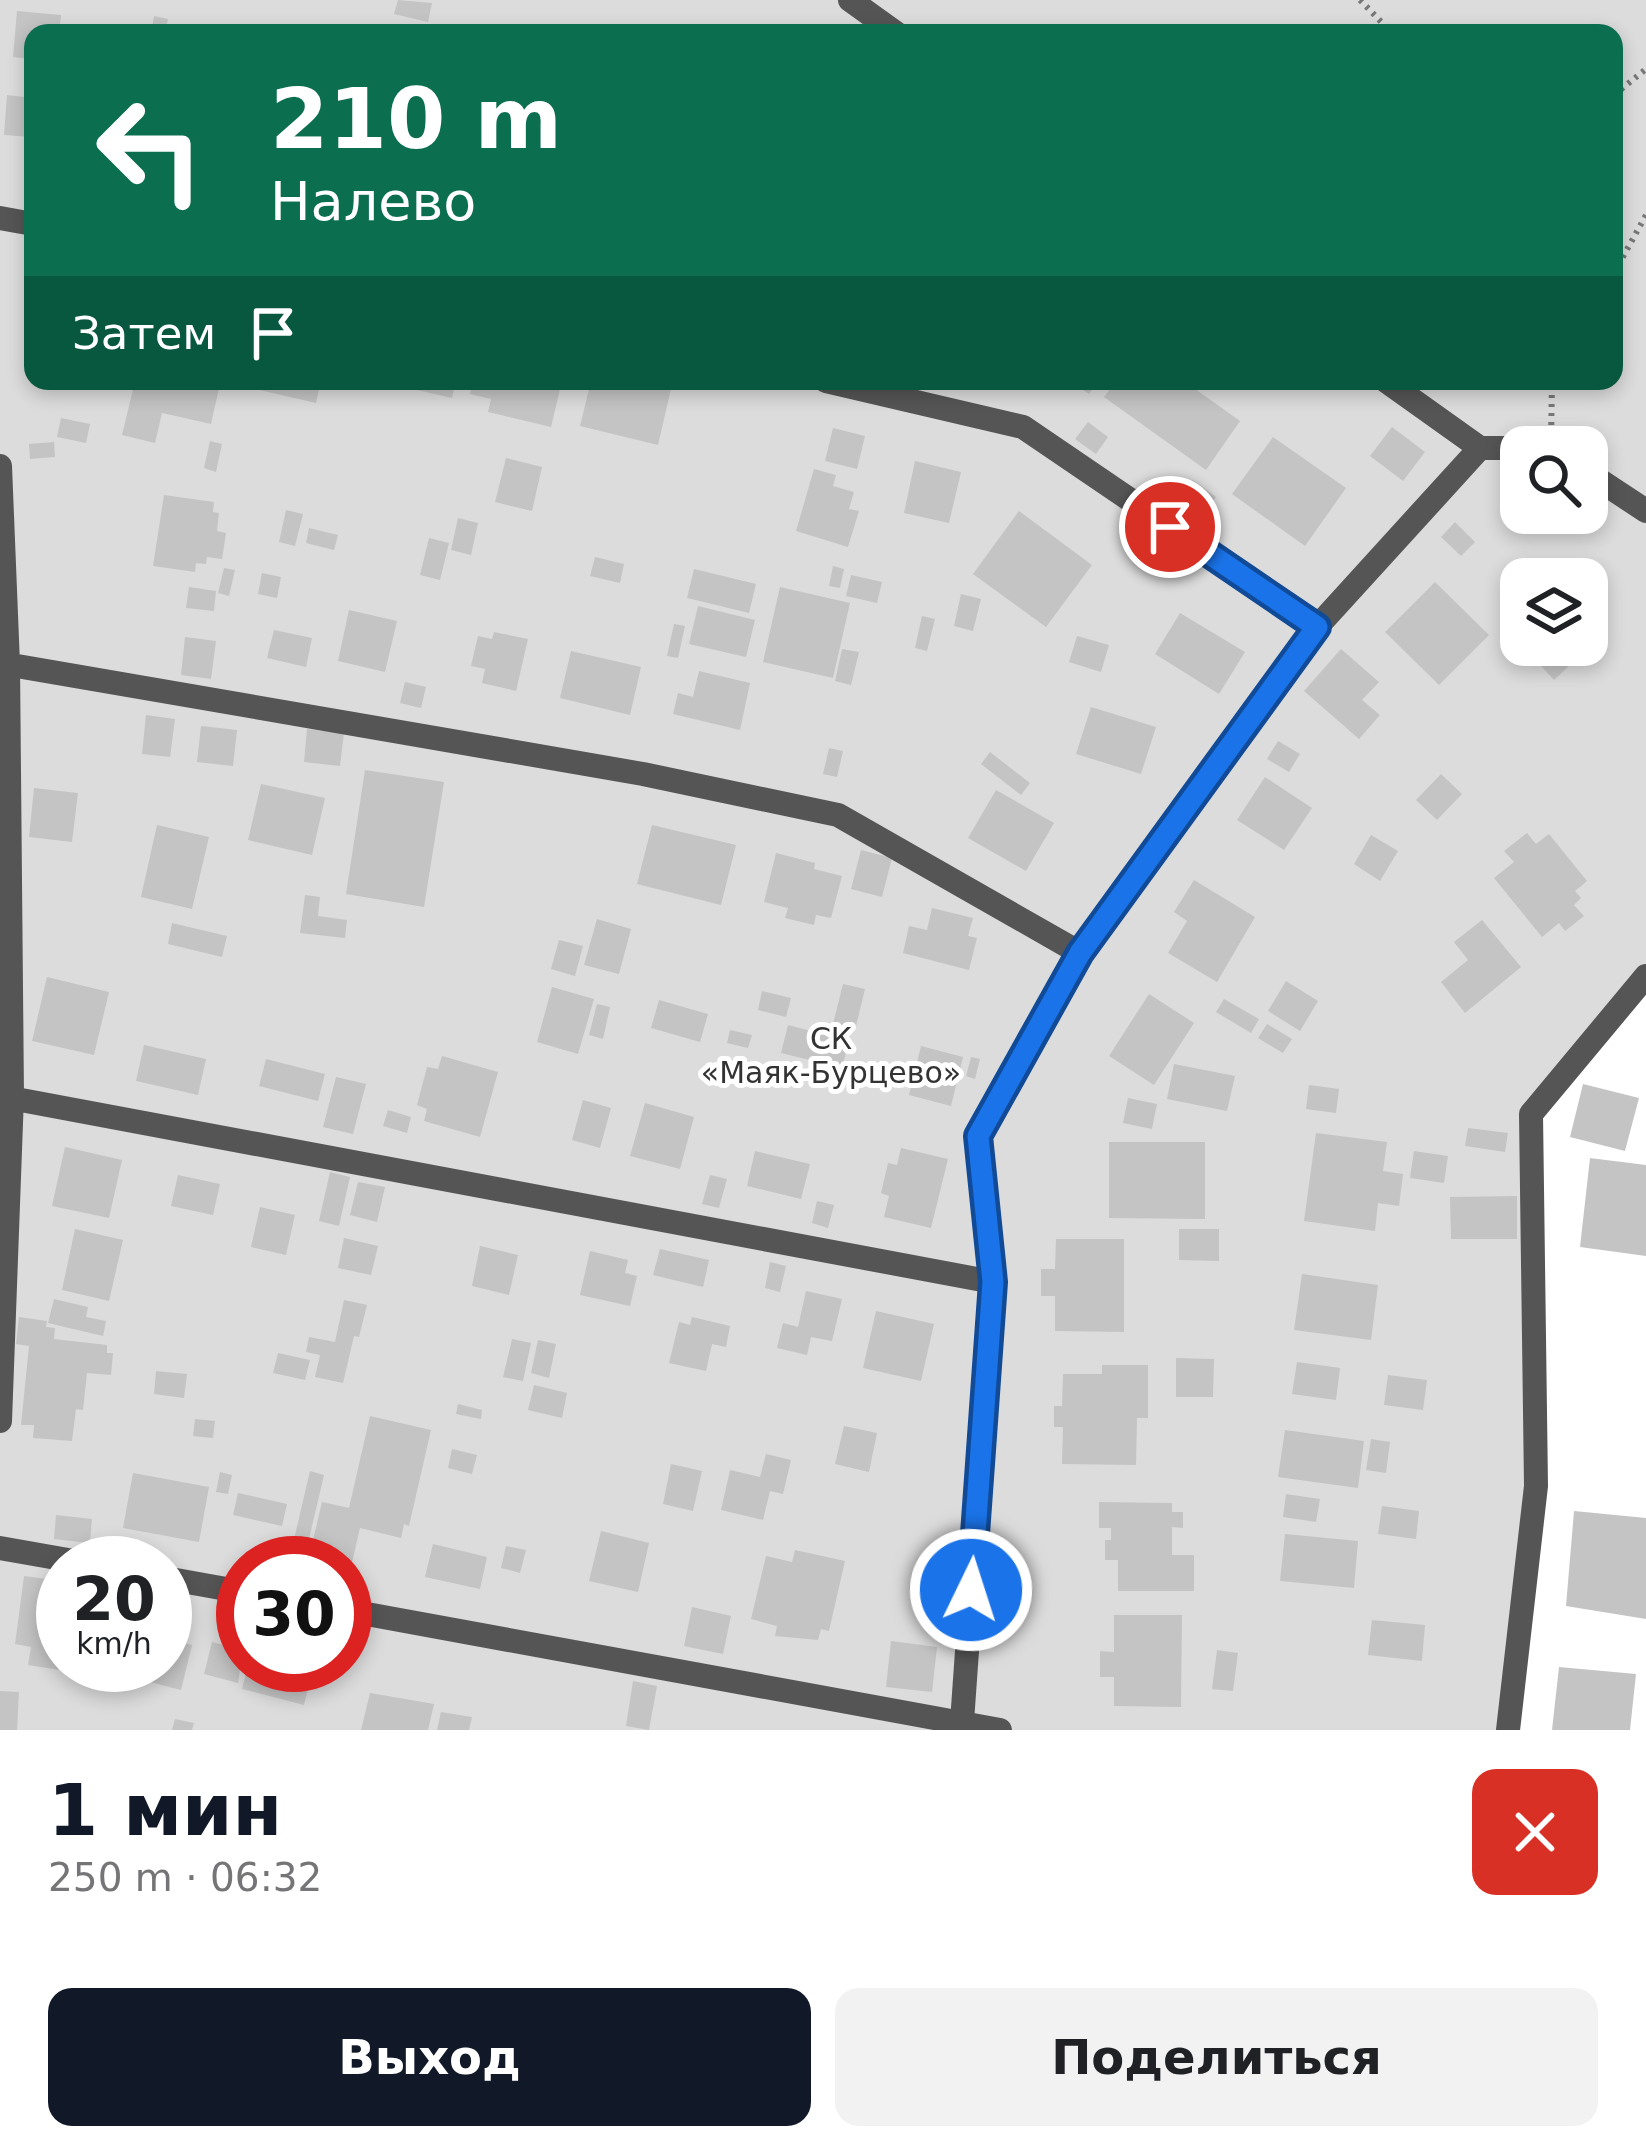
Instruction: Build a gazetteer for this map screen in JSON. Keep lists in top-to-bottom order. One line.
{"parks":["СК «Маяк-Бурцево»"],"page":{"turn":["210 m","Налево"],"then":"Затем","speed":"20 km/h","limit":"30","heading":["1 мин","250 m · 06:32"],"buttons":["Выход","Поделиться"]}}
